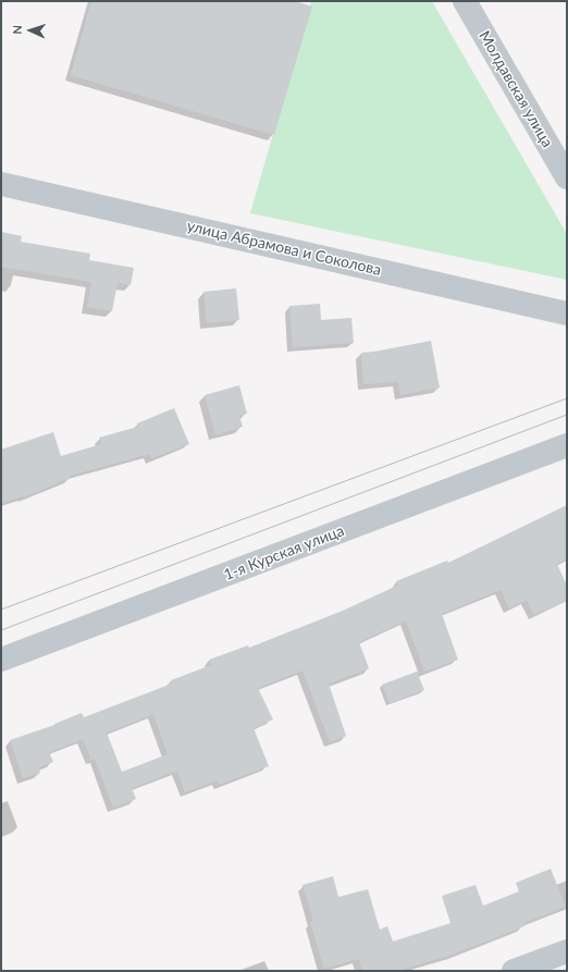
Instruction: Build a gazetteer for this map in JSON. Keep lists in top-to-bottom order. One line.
{"streets":{"street":["Молдавская улица","улица Абрамова и Соколова","1-я Курская улица"]},"north":"left"}
